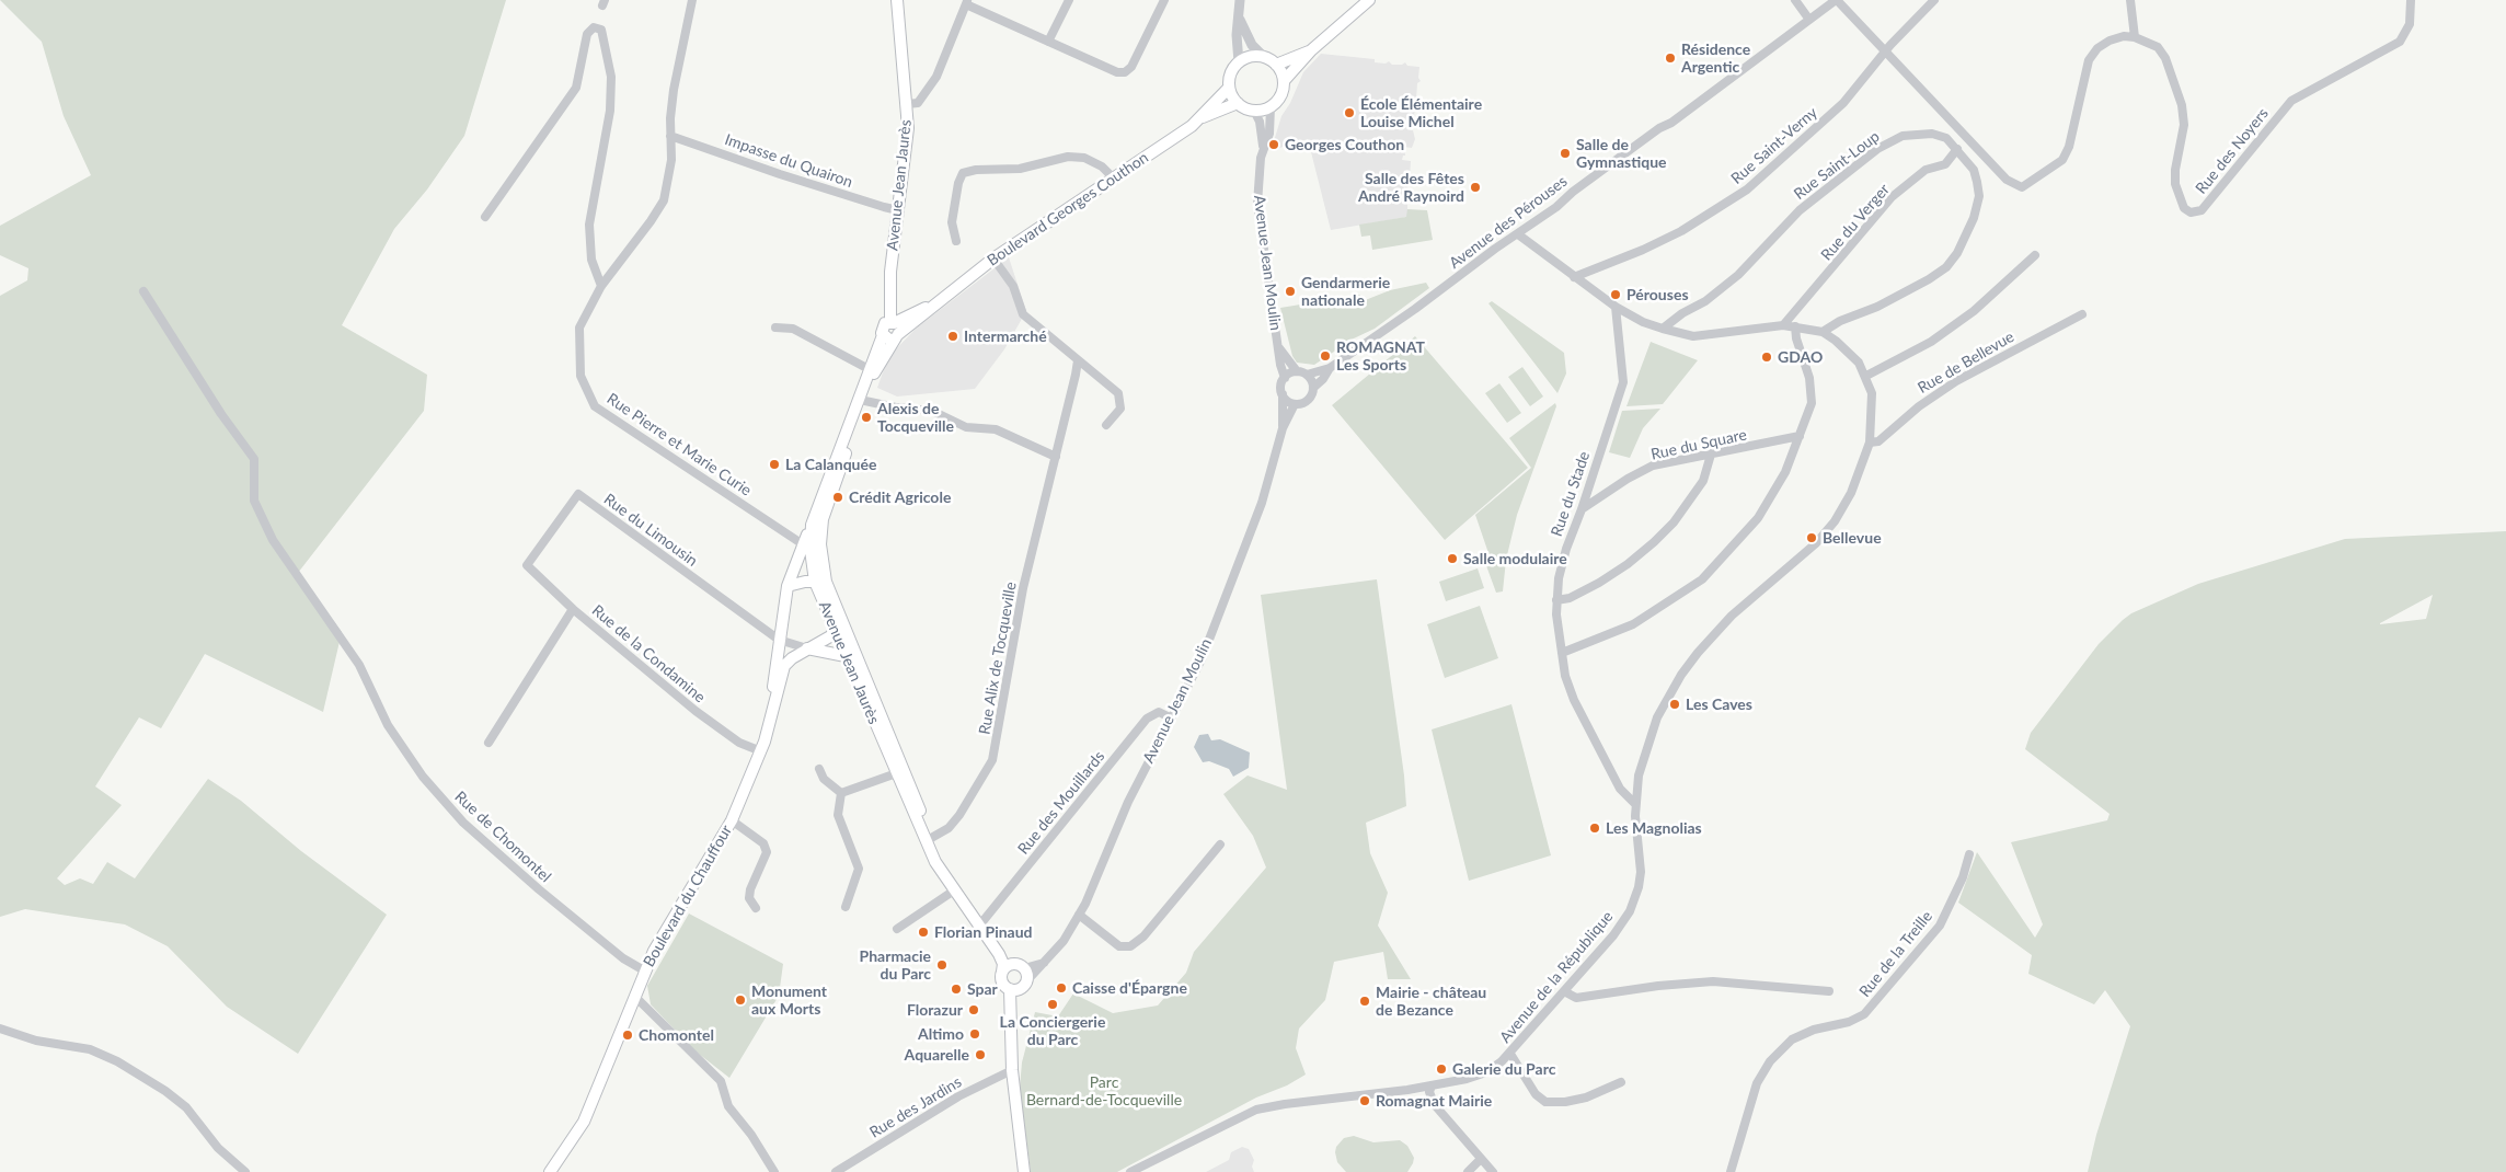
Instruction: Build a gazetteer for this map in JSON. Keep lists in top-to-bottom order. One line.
{"streets":{"main road":["Avenue Jean Jaurès","Boulevard Georges Couthon","Boulevard du Chauffour"],"street":["Rue Saint-Verny","Rue des Noyers","Impasse du Quairon","Rue Saint-Loup","Avenue des Pérouses","Rue du Verger","Avenue Jean Moulin","Rue de Bellevue","Rue Pierre et Marie Curie","Rue du Square","Rue du Stade","Rue du Limousin","Rue de la Condamine","Rue Alix de Tocqueville","Rue des Mouillards","Rue de Chomontel","Rue de la Treille","Avenue de la République","Rue des Jardins"]},"crossings":[["Rue Saint-Verny","Avenue de la République"],["Impasse du Quairon","Avenue Jean Jaurès"],["Impasse du Quairon","Rue Pierre et Marie Curie"],["Rue Saint-Loup","Avenue de la République"],["Avenue Jean Jaurès","Boulevard Georges Couthon"],["Avenue Jean Jaurès","Avenue Jean Moulin"],["Avenue Jean Jaurès","Rue Pierre et Marie Curie"],["Avenue Jean Jaurès","Rue Alix de Tocqueville"],["Avenue Jean Jaurès","Rue des Mouillards"],["Boulevard Georges Couthon","Avenue Jean Moulin"],["Avenue des Pérouses","Avenue Jean Moulin"],["Avenue des Pérouses","Avenue de la République"],["Rue du Verger","Avenue de la République"],["Avenue Jean Moulin","Rue des Mouillards"],["Rue de Bellevue","Avenue de la République"],["Rue du Square","Rue du Stade"],["Rue du Stade","Avenue de la République"],["Rue du Limousin","Rue de la Condamine"],["Rue de la Condamine","Boulevard du Chauffour"],["Rue de Chomontel","Boulevard du Chauffour"]],"parks":["Parc Bernard-de-Tocqueville"],"places":["Résidence Argentic","École Élémentaire Louise Michel","Georges Couthon","Salle de Gymnastique","Salle des Fêtes André Raynoird","Gendarmerie nationale","Pérouses","Intermarché","ROMAGNAT Les Sports","GDAO","Alexis de Tocqueville","La Calanquée","Crédit Agricole","Bellevue","Salle modulaire","Les Caves","Les Magnolias","Florian Pinaud","Pharmacie du Parc","Caisse d'Épargne","Spar","Monument aux Morts","Mairie - château de Bezance","La Conciergerie du Parc","Florazur","Altimo","Chomontel","Aquarelle","Galerie du Parc","Romagnat Mairie"]}
